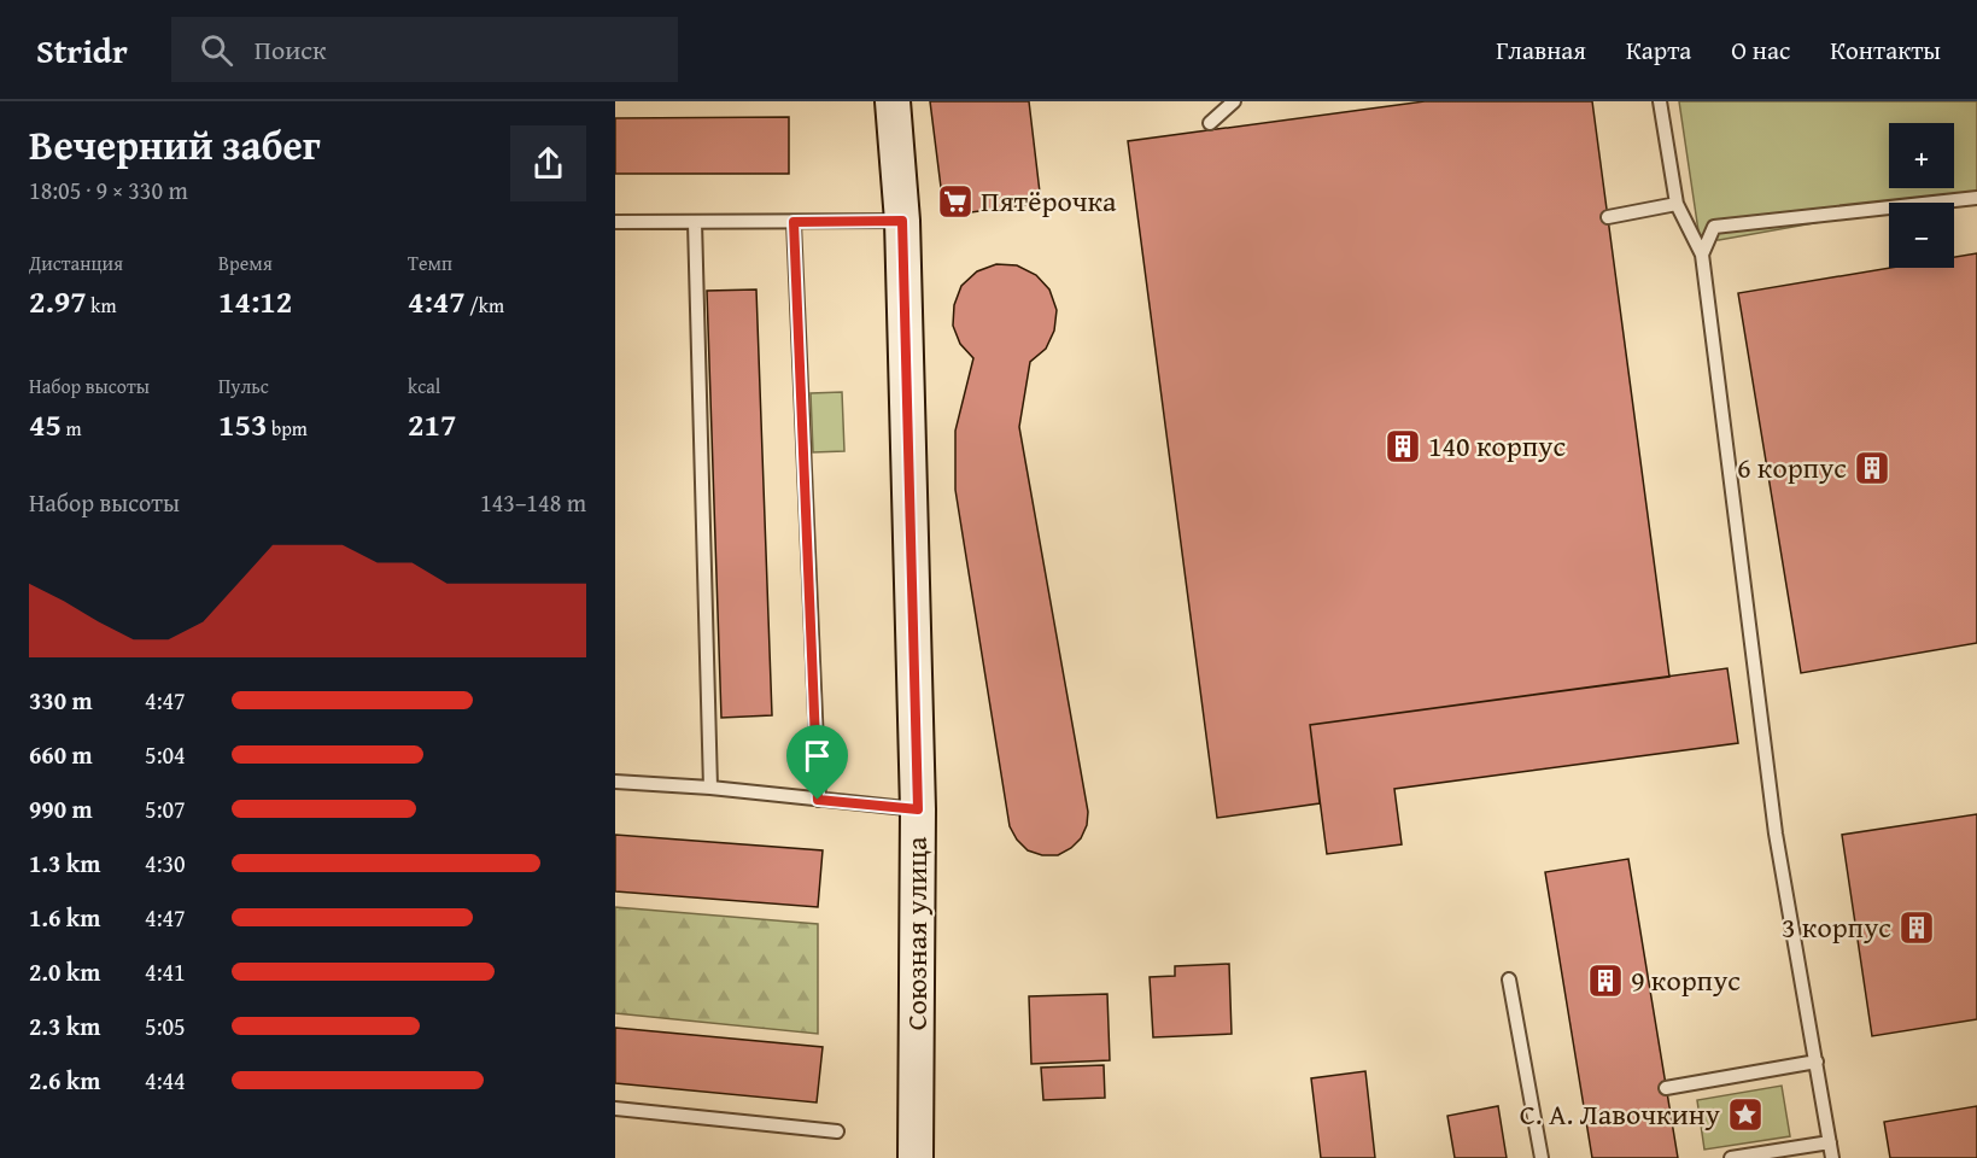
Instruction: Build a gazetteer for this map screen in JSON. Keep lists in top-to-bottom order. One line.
{"streets":{"street":["Союзная улица"]},"places":{"supermarket":["Пятёрочка"],"building":["140 корпус","6 корпус","3 корпус","9 корпус"],"place":["С. А. Лавочкину"]},"page":{"header":"Stridr","search":"Поиск","nav":["Главная","Карта","О нас","Контакты"],"heading":["Вечерний забег","18:05 · 9 × 330 m"],"map_buttons":["+","−"],"stats":[["Дистанция","2.97 km"],["Время","14:12"],["Темп","4:47 /km"],["Набор высоты","45 m"],["Пульс","153 bpm"],["kcal","217"]],"chart":["Набор высоты","143–148 m"],"list":[{"name":"330 m","note":"4:47"},{"name":"660 m","note":"5:04"},{"name":"990 m","note":"5:07"},{"name":"1.3 km","note":"4:30"},{"name":"1.6 km","note":"4:47"},{"name":"2.0 km","note":"4:41"},{"name":"2.3 km","note":"5:05"},{"name":"2.6 km","note":"4:44"}]}}
